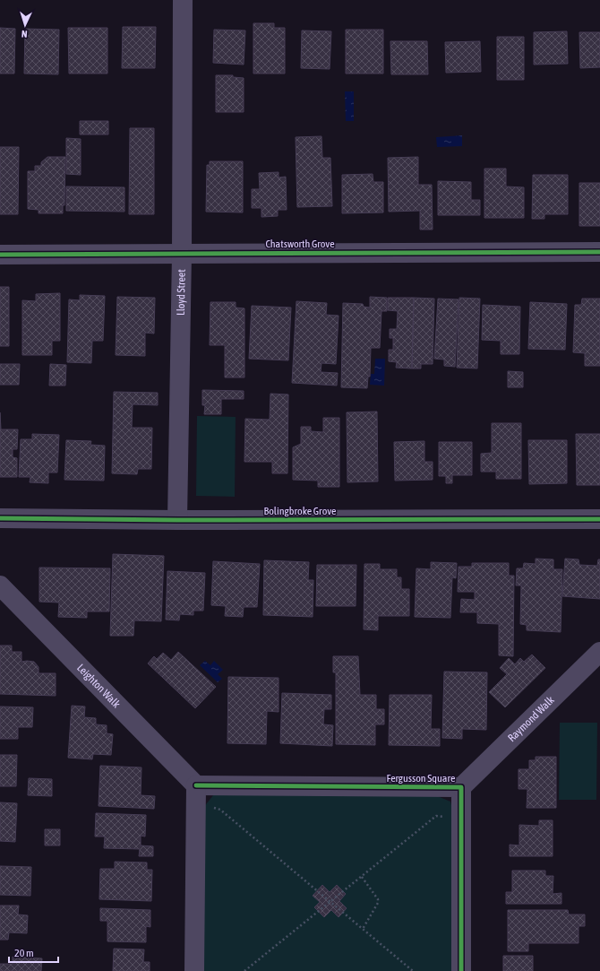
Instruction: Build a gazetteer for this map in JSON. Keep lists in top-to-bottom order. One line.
{"streets":{"street":["Chatsworth Grove","Lloyd Street","Bolingbroke Grove","Leighton Walk","Raymond Walk","Fergusson Square"]},"crossings":[["Chatsworth Grove","Lloyd Street"],["Lloyd Street","Bolingbroke Grove"],["Leighton Walk","Fergusson Square"],["Raymond Walk","Fergusson Square"]],"scale_bar":"20 m","north":"bottom"}
